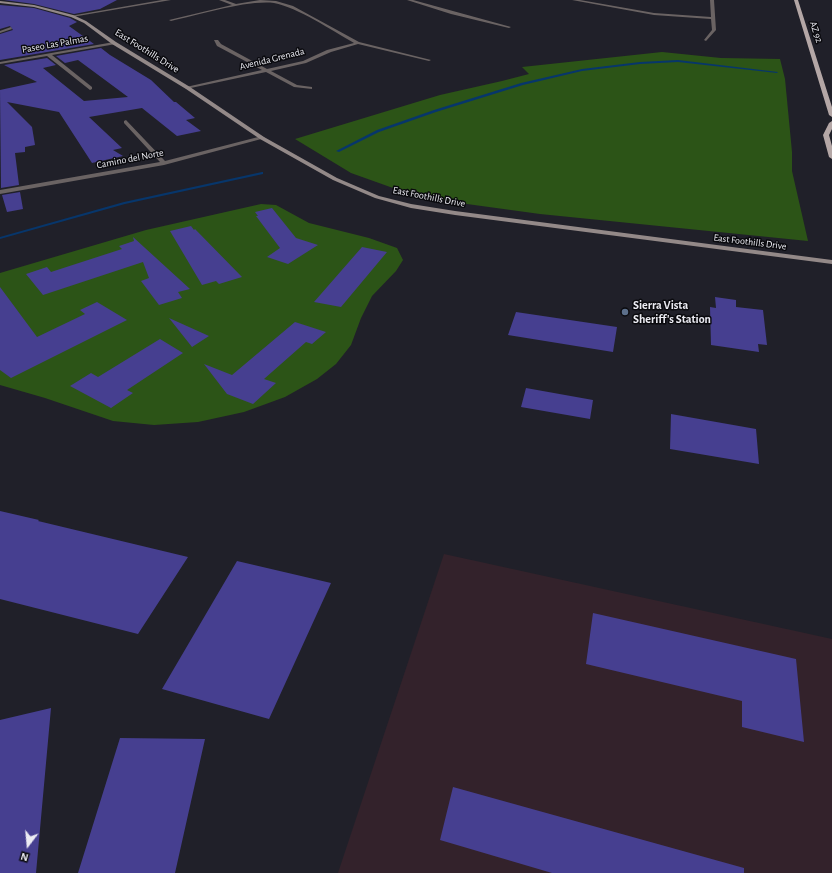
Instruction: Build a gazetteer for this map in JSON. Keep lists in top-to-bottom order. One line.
{"streets":{"main road":["AZ 92"],"street":["Paseo Las Palmas","East Foothills Drive","Avenida Grenada","Camino del Norte"]},"crossings":[["Paseo Las Palmas","East Foothills Drive"],["East Foothills Drive","Avenida Grenada"],["East Foothills Drive","Camino del Norte"]],"places":["Sierra Vista Sheriff's Station"],"north":"bottom"}
